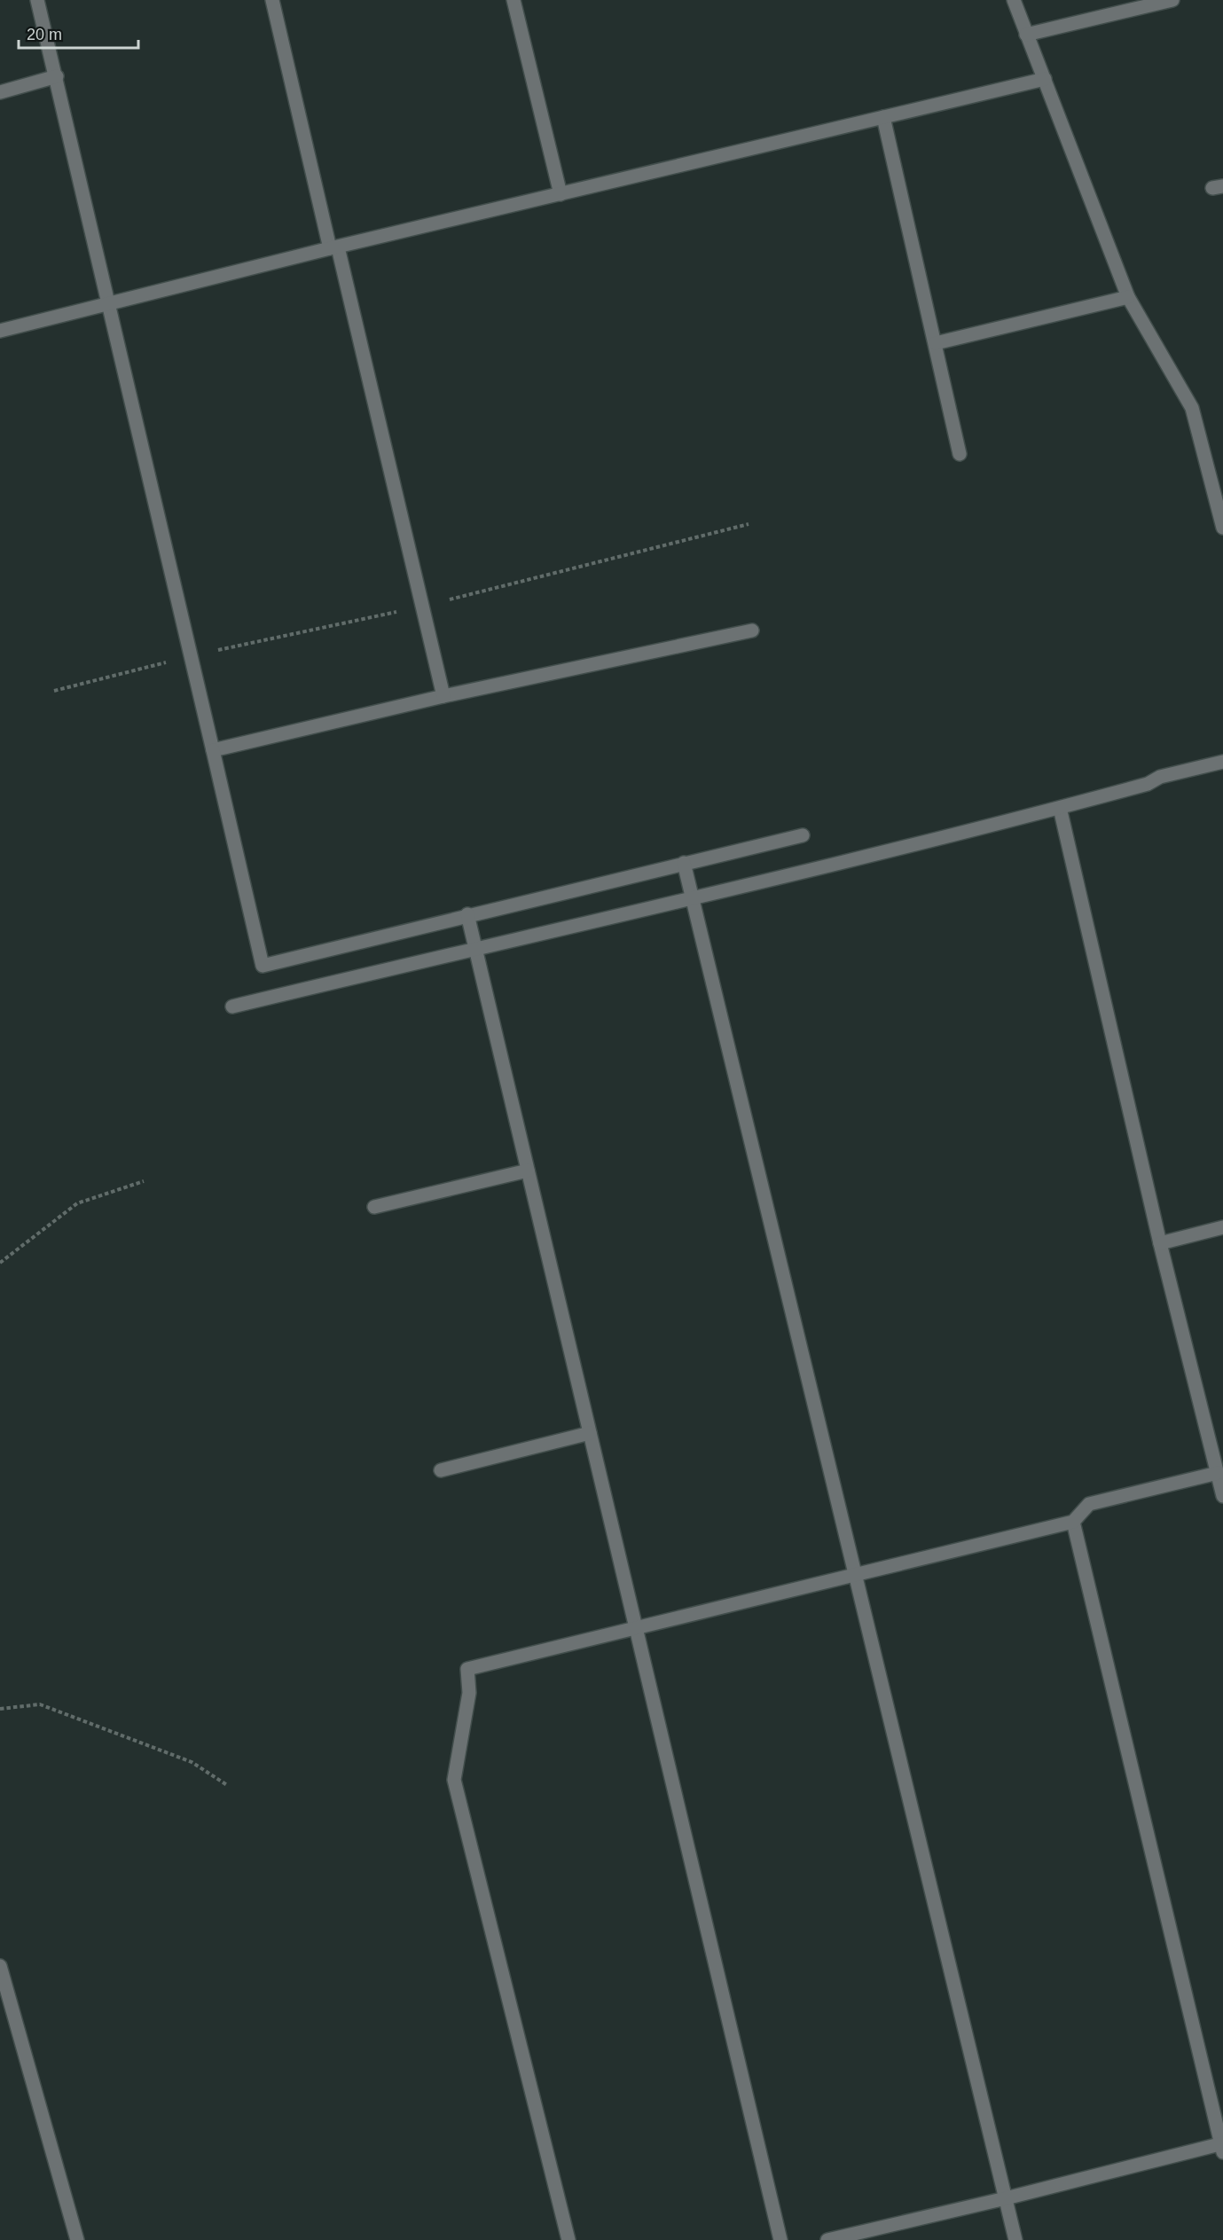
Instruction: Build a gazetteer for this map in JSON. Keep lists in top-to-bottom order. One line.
{"scale_bar":"20 m"}
